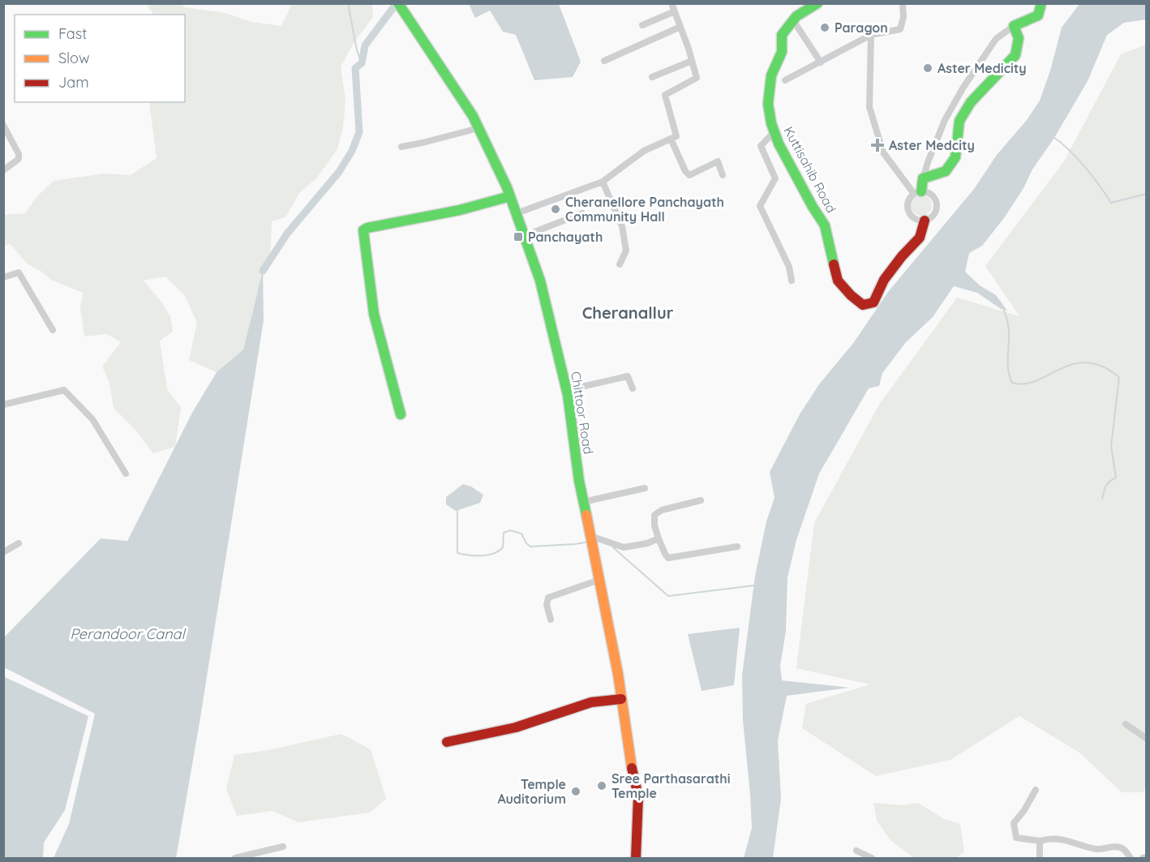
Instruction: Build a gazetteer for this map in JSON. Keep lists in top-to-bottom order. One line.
{"streets":{"street":["Kuttisahib Road","Chittoor Road"]},"districts":["Cheranallur"],"water":["Perandoor Canal"],"places":{"other":["Paragon","Aster Medicity","Cheranellore Panchayath Community Hall","Sree Parthasarathi Temple","Temple Auditorium"],"health":["Aster Medcity"],"transit":["Panchayath"]},"legend":["Fast","Slow","Jam"]}
